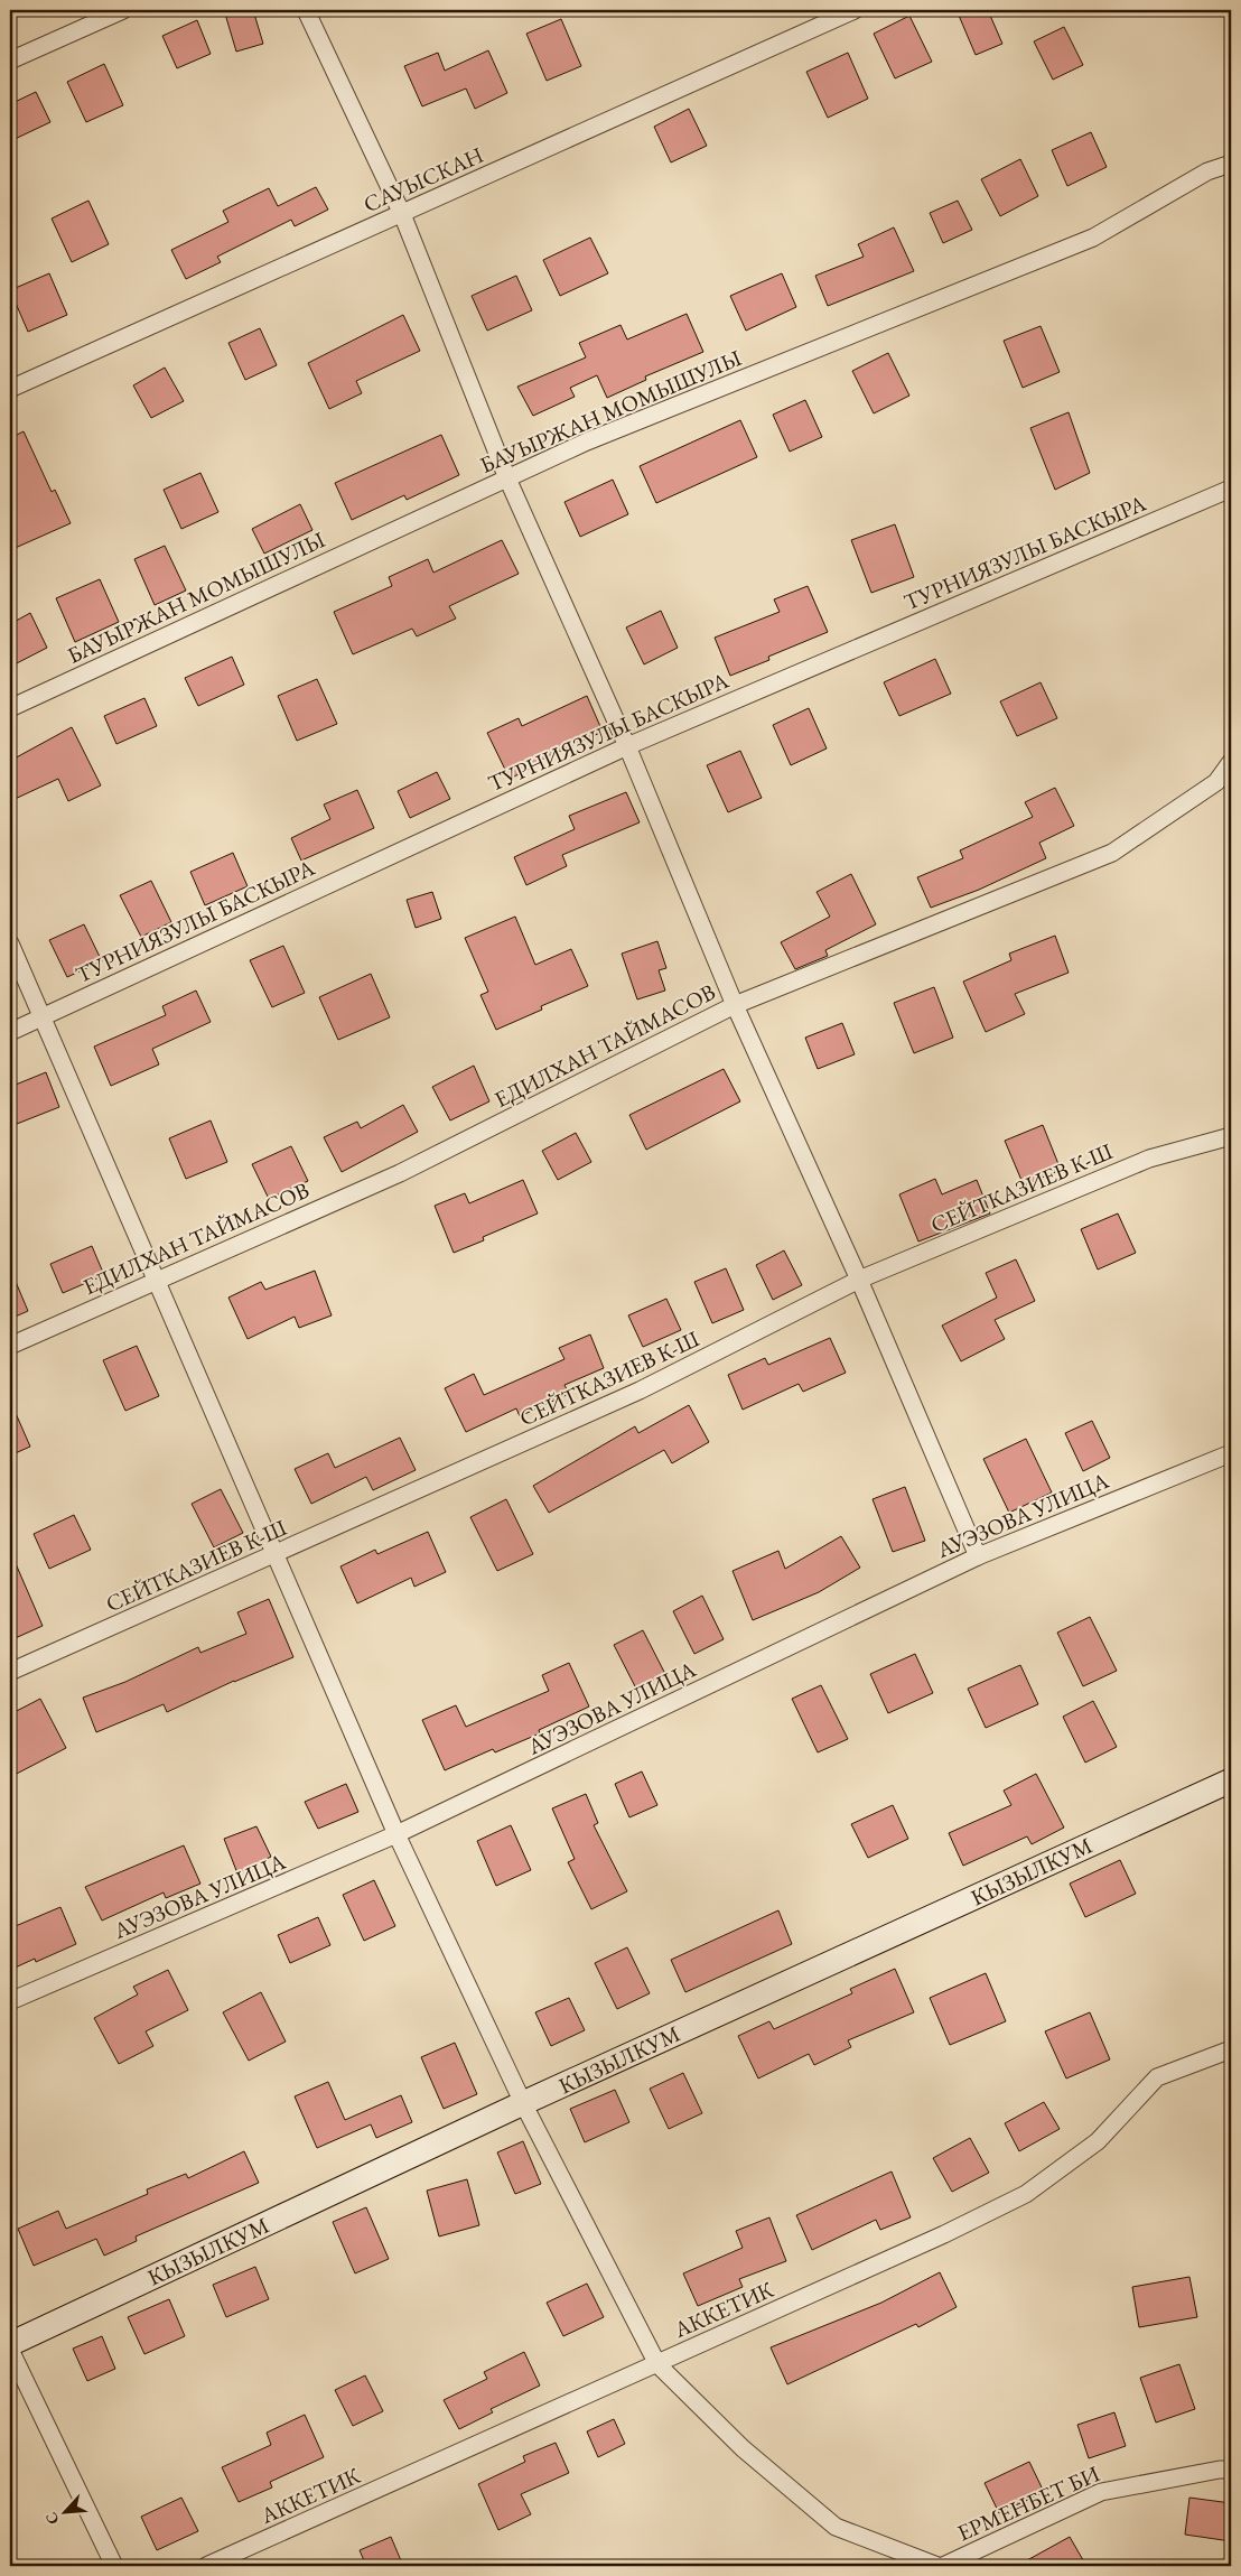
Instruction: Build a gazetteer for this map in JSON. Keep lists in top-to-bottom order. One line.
{"streets":{"street":["САУЫСКАН","БАУЫРЖАН МОМЫШУЛЫ","ТУРНИЯЗУЛЫ БАСКЫРА","ЕДИЛХАН ТАЙМАСОВ","СЕЙТКАЗИЕВ К-Ш","АУЭЗОВА УЛИЦА","КЫЗЫЛКУМ","АККЕТИК","ЕРМЕНБЕТ БИ"]},"north":"bottom left"}
